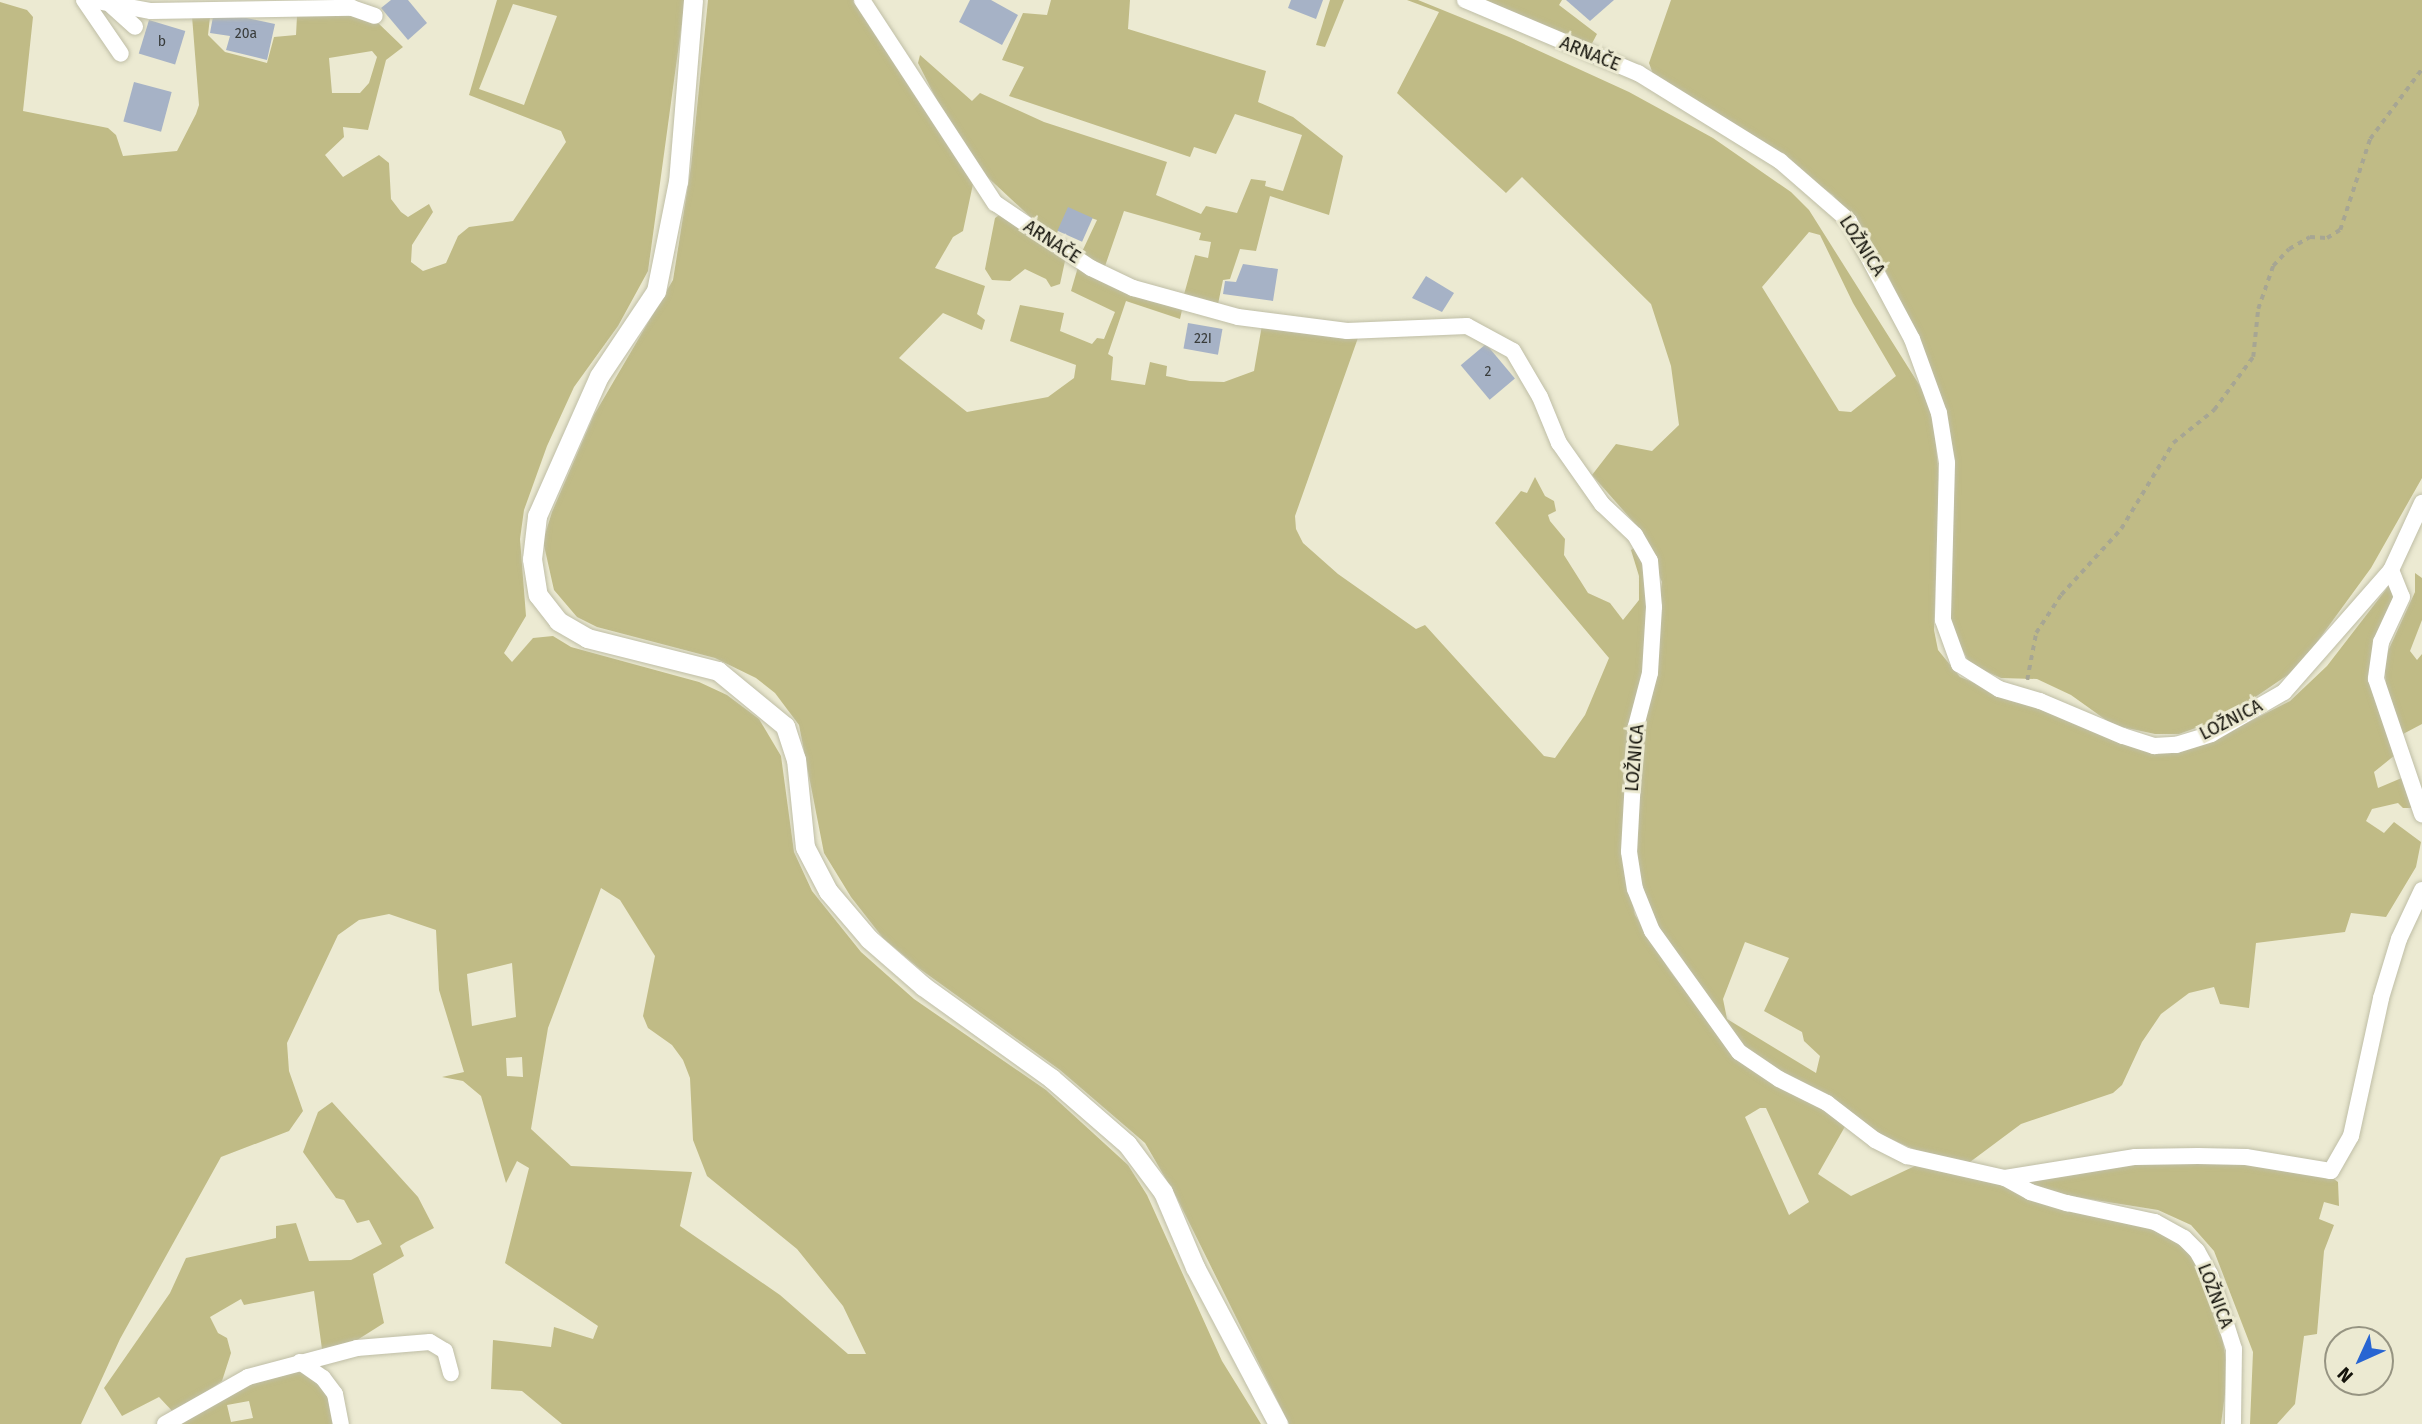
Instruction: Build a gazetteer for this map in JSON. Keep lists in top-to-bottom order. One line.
{"streets":{"street":["ARNAČE","LOŽNICA"]},"crossings":[["ARNAČE","LOŽNICA"]],"house_numbers":["20a","b","22I","2"],"north":"bottom left"}
